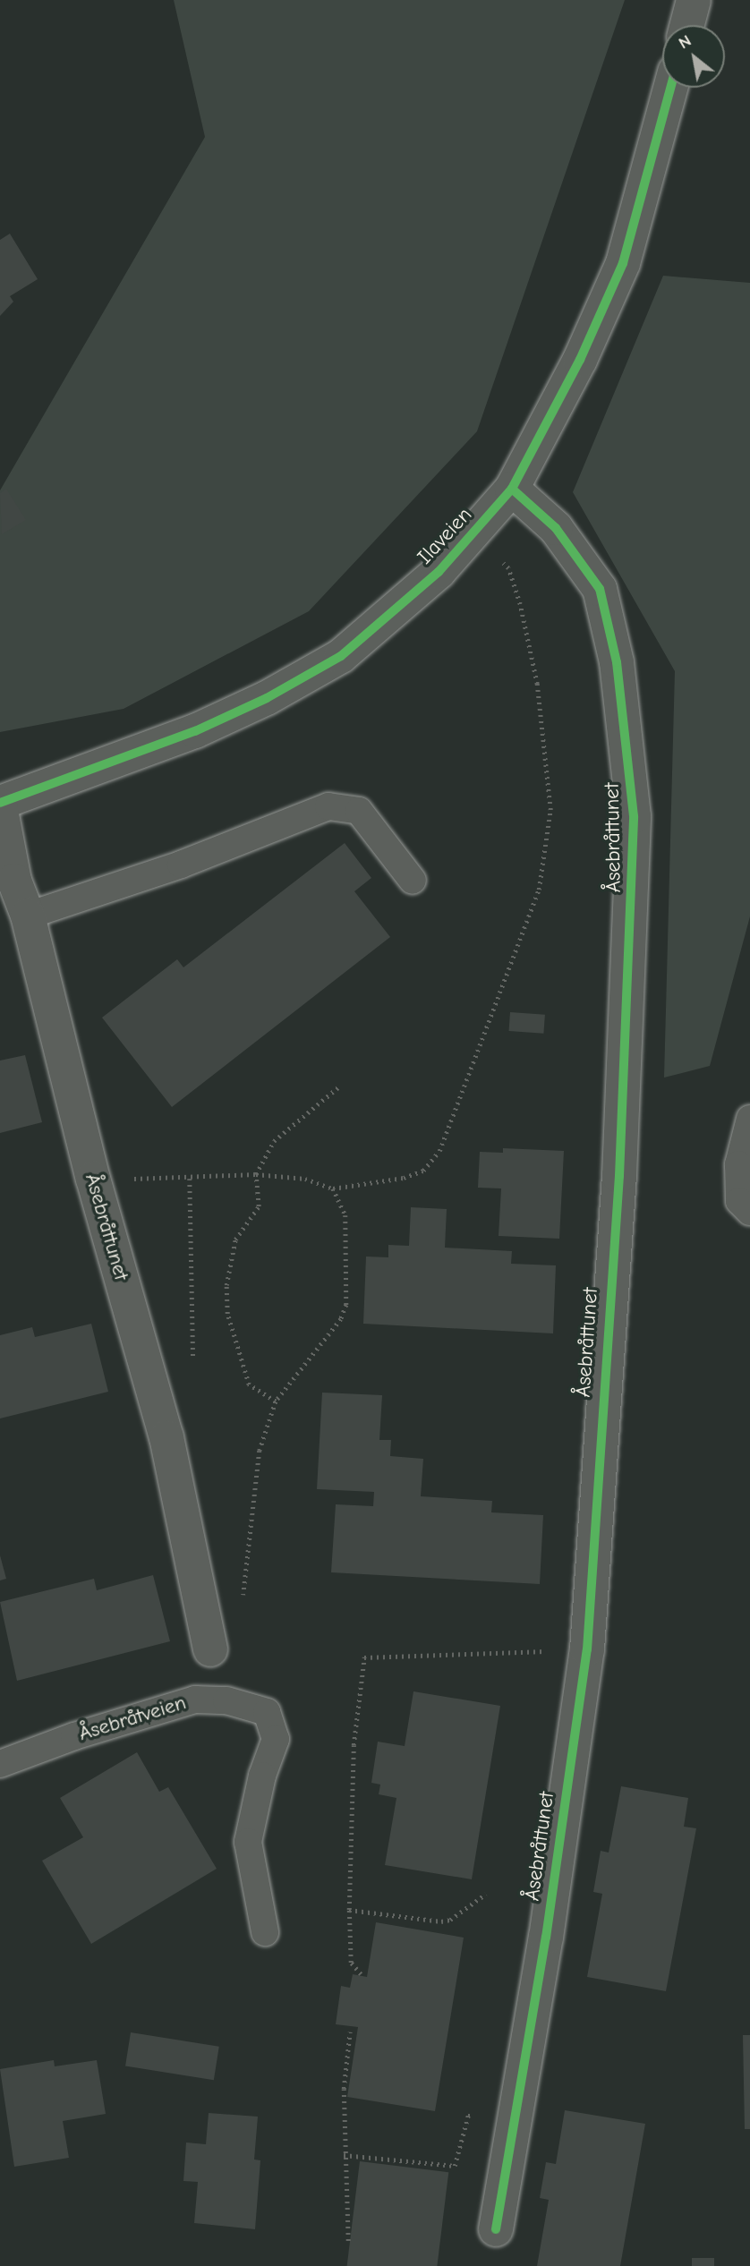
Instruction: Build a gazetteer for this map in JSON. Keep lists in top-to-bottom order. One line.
{"streets":{"street":["Ilaveien","Åsebråttunet"],"lane":["Åsebråtveien"]},"crossings":[["Ilaveien","Åsebråttunet"]],"north":"top left"}
